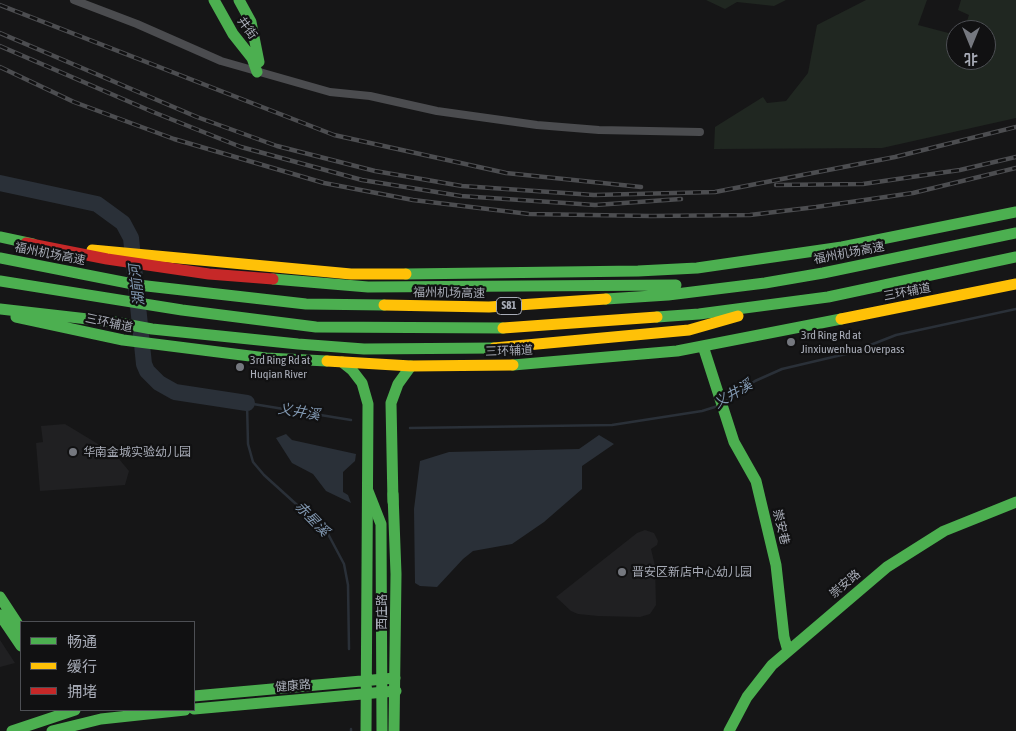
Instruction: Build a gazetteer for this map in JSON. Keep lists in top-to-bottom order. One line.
{"streets":{"main road":["井街","福州机场高速","三环辅道","S81","崇安巷","崇安路","西庄路","健康路"]},"crossings":[["三环辅道","崇安巷"],["崇安巷","崇安路"]],"water":["湖前河","义井溪","赤星溪"],"places":["3rd Ring Rd at Jinxiuwenhua Overpass","3rd Ring Rd at Huqian River","华南金城实验幼儿园","晋安区新店中心幼儿园"],"legend":["畅通","缓行","拥堵"],"north":"bottom"}
